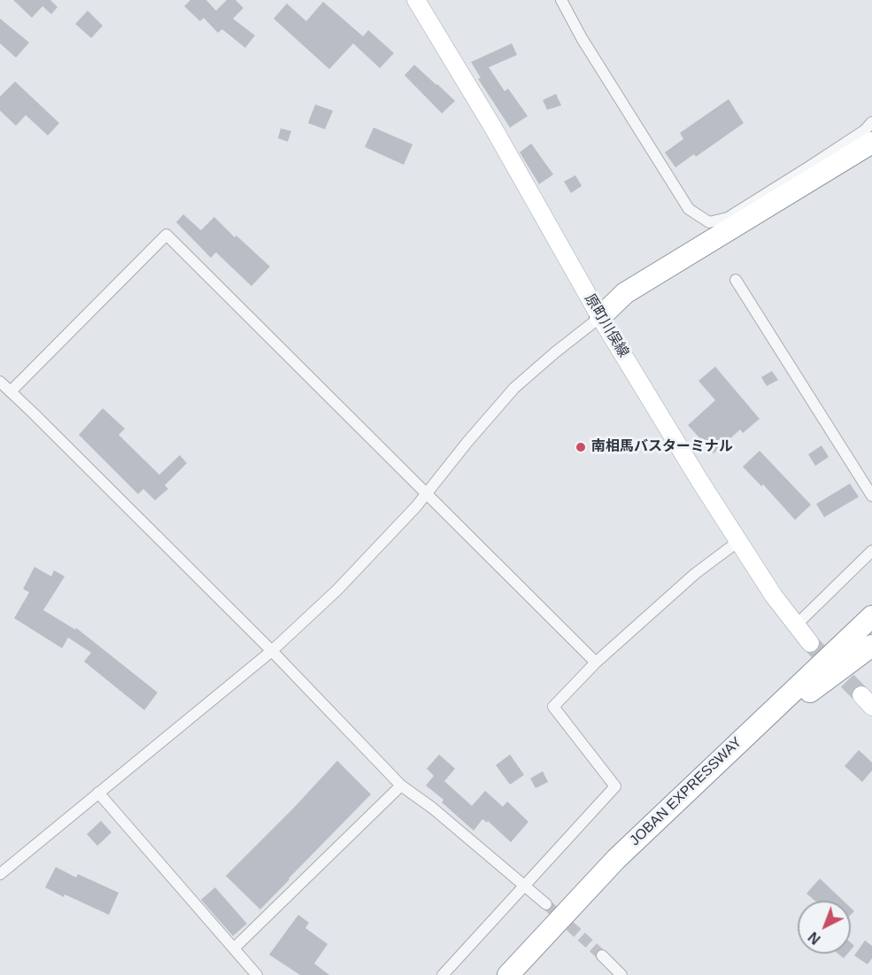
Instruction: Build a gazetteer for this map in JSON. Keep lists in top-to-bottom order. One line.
{"streets":{"highway":["JOBAN EXPRESSWAY"],"main road":["原町川俣線"]},"places":["南相馬バスターミナル"],"north":"bottom left"}
